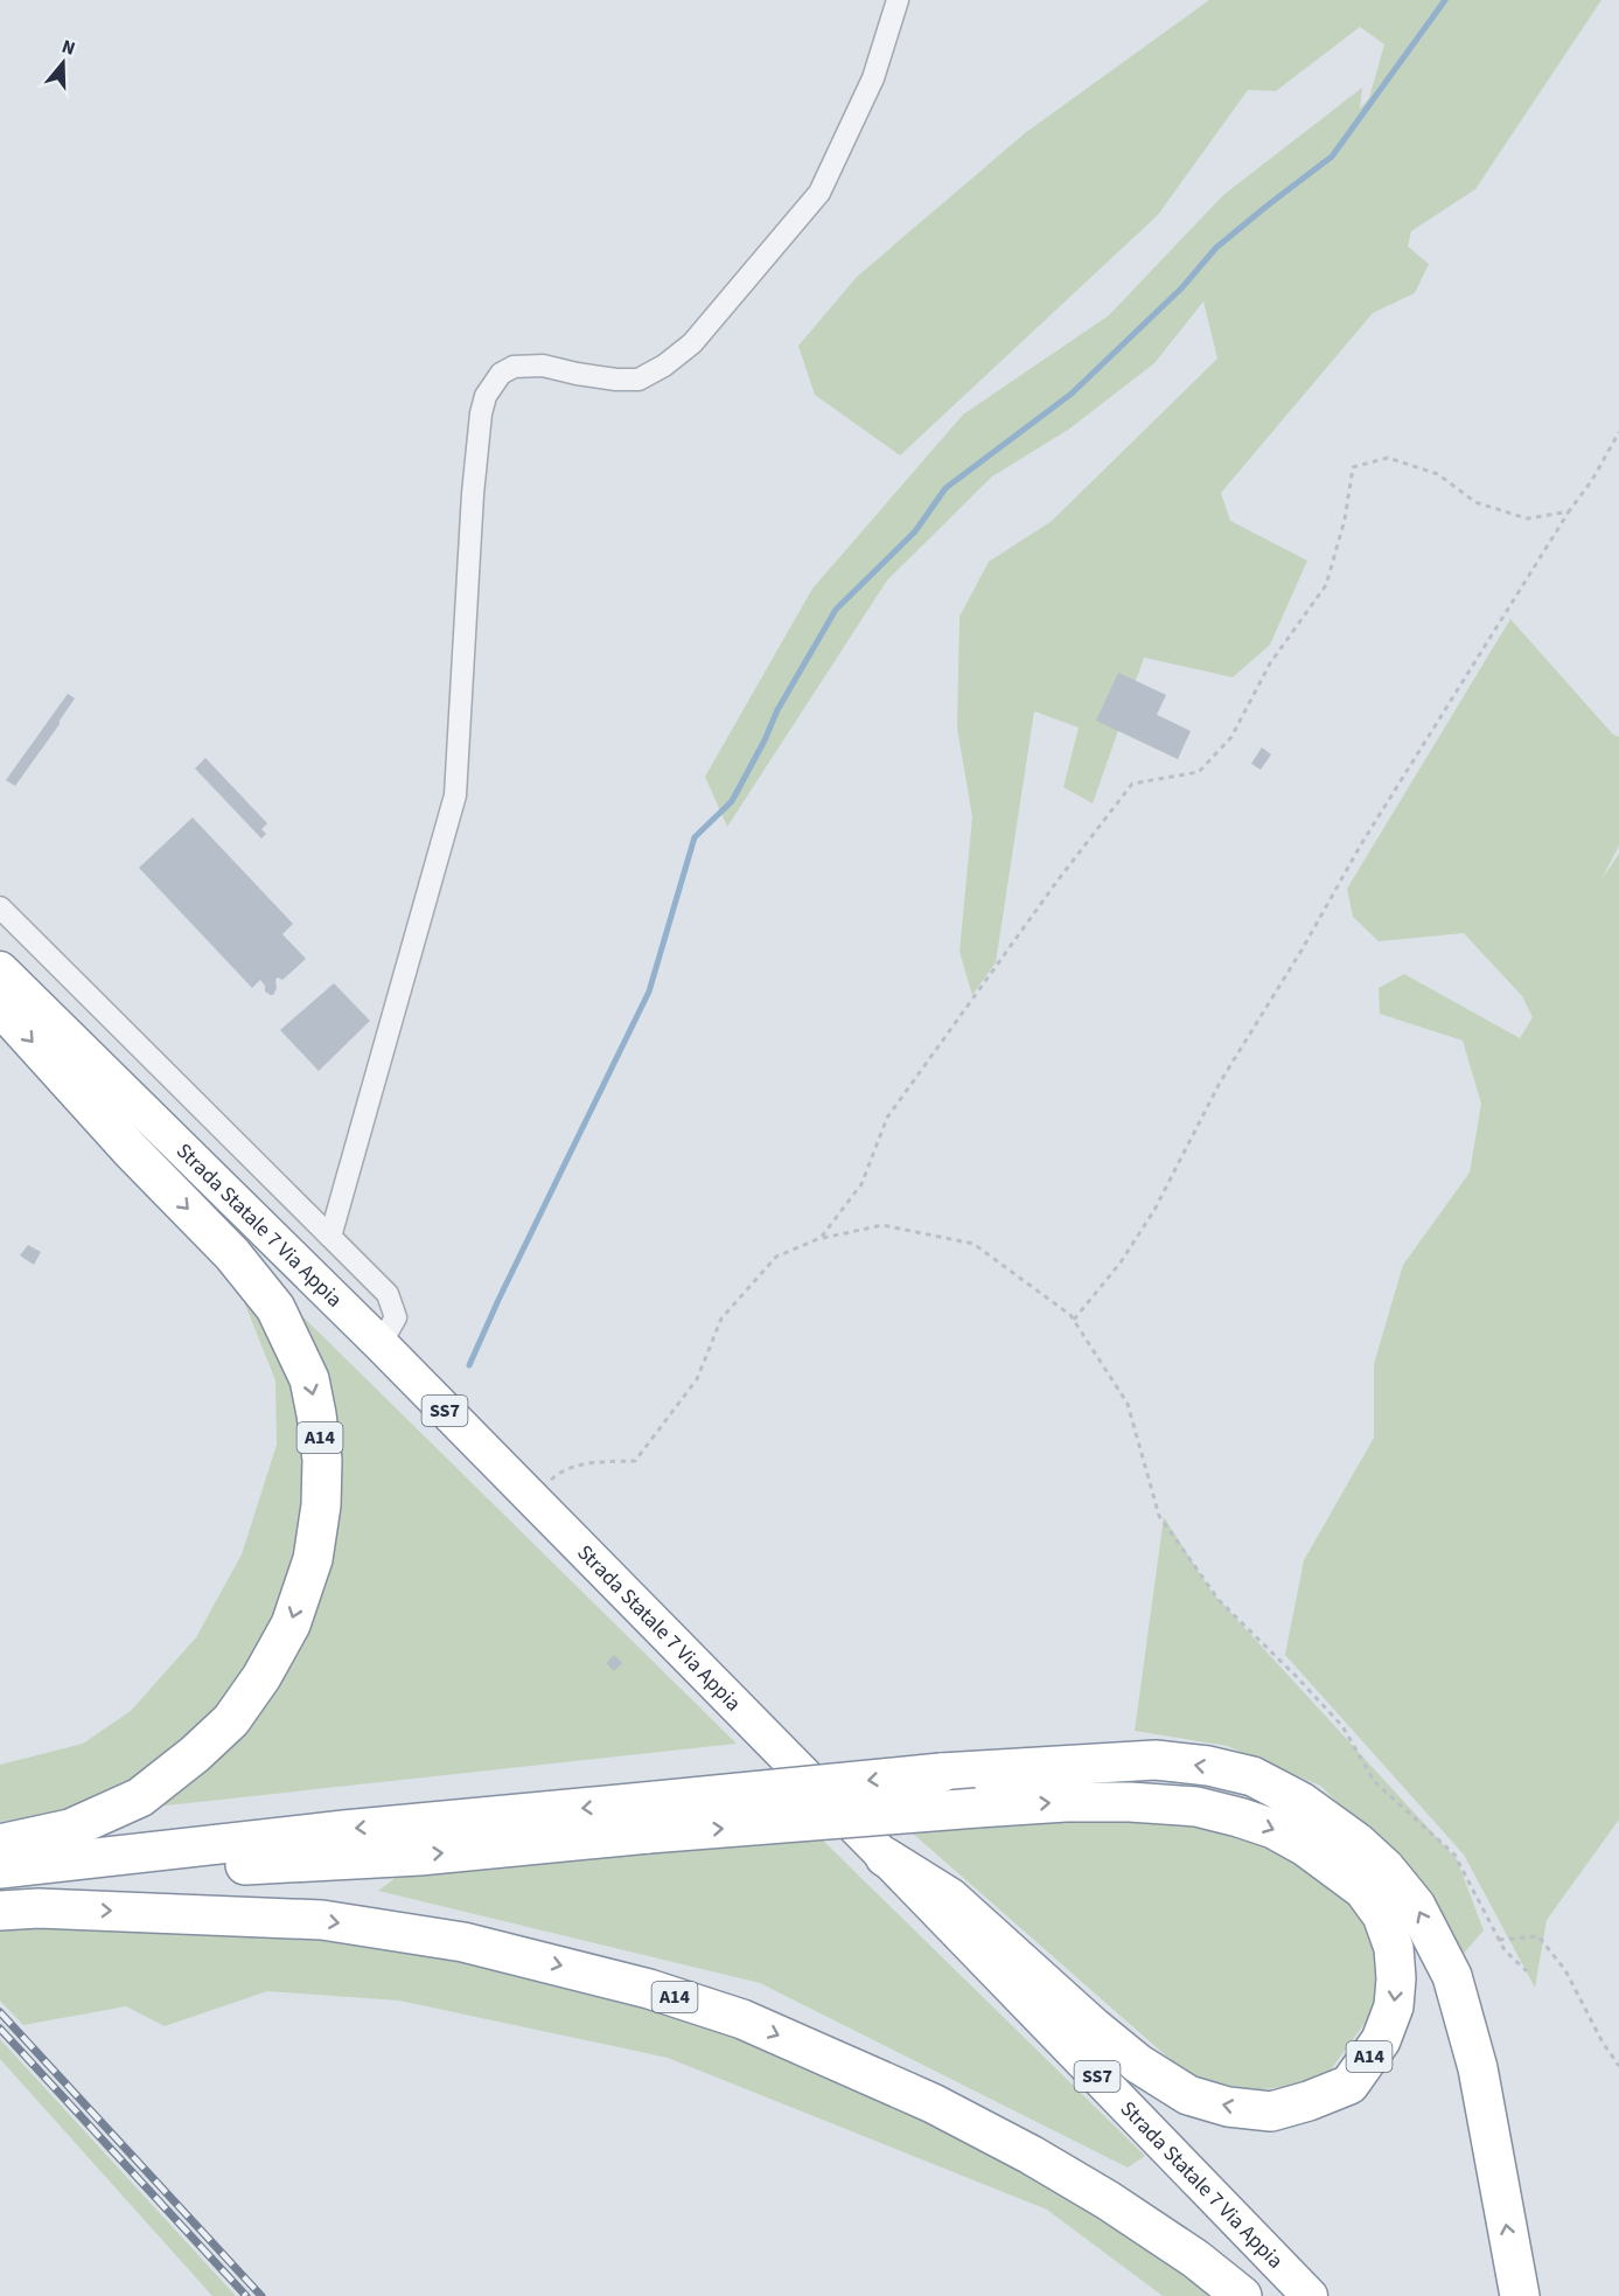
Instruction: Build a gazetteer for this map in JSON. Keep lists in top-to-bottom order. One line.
{"streets":{"highway":["Strada Statale 7 Via Appia","SS7","A14"]},"crossings":[["Strada Statale 7 Via Appia","A14"]],"north":"top"}
